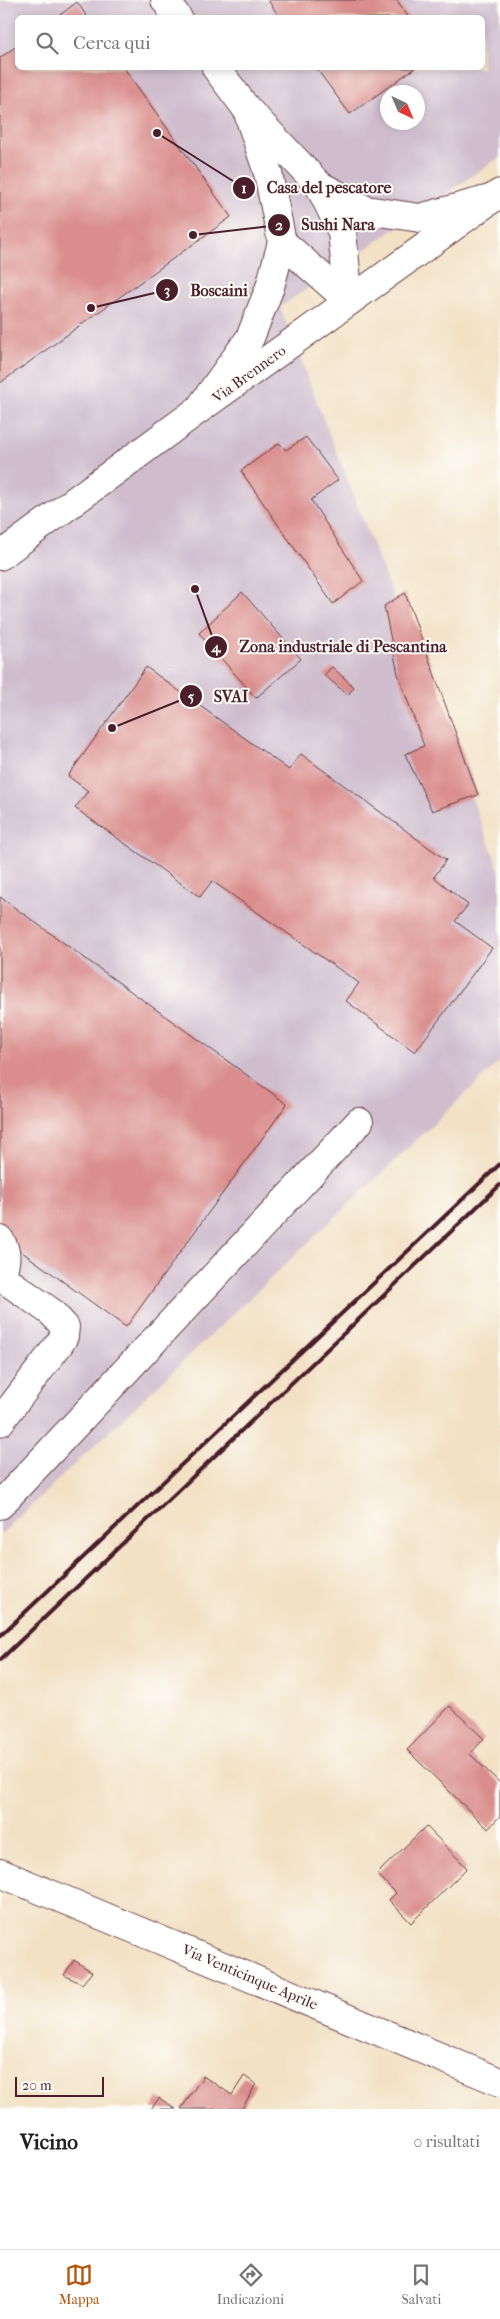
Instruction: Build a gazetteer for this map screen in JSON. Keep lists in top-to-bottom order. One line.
{"streets":{"street":["Via Brennero","Via Venticinque Aprile"]},"places":["Casa del pescatore","Sushi Nara","Boscaini","Zona industriale di Pescantina","SVAI"],"scale_bar":"20 m","north":"bottom right","page":{"search":"Cerca qui","scale":"20 m","heading":["Vicino","0 risultati"],"nav":["Mappa","Indicazioni","Salvati"]}}
